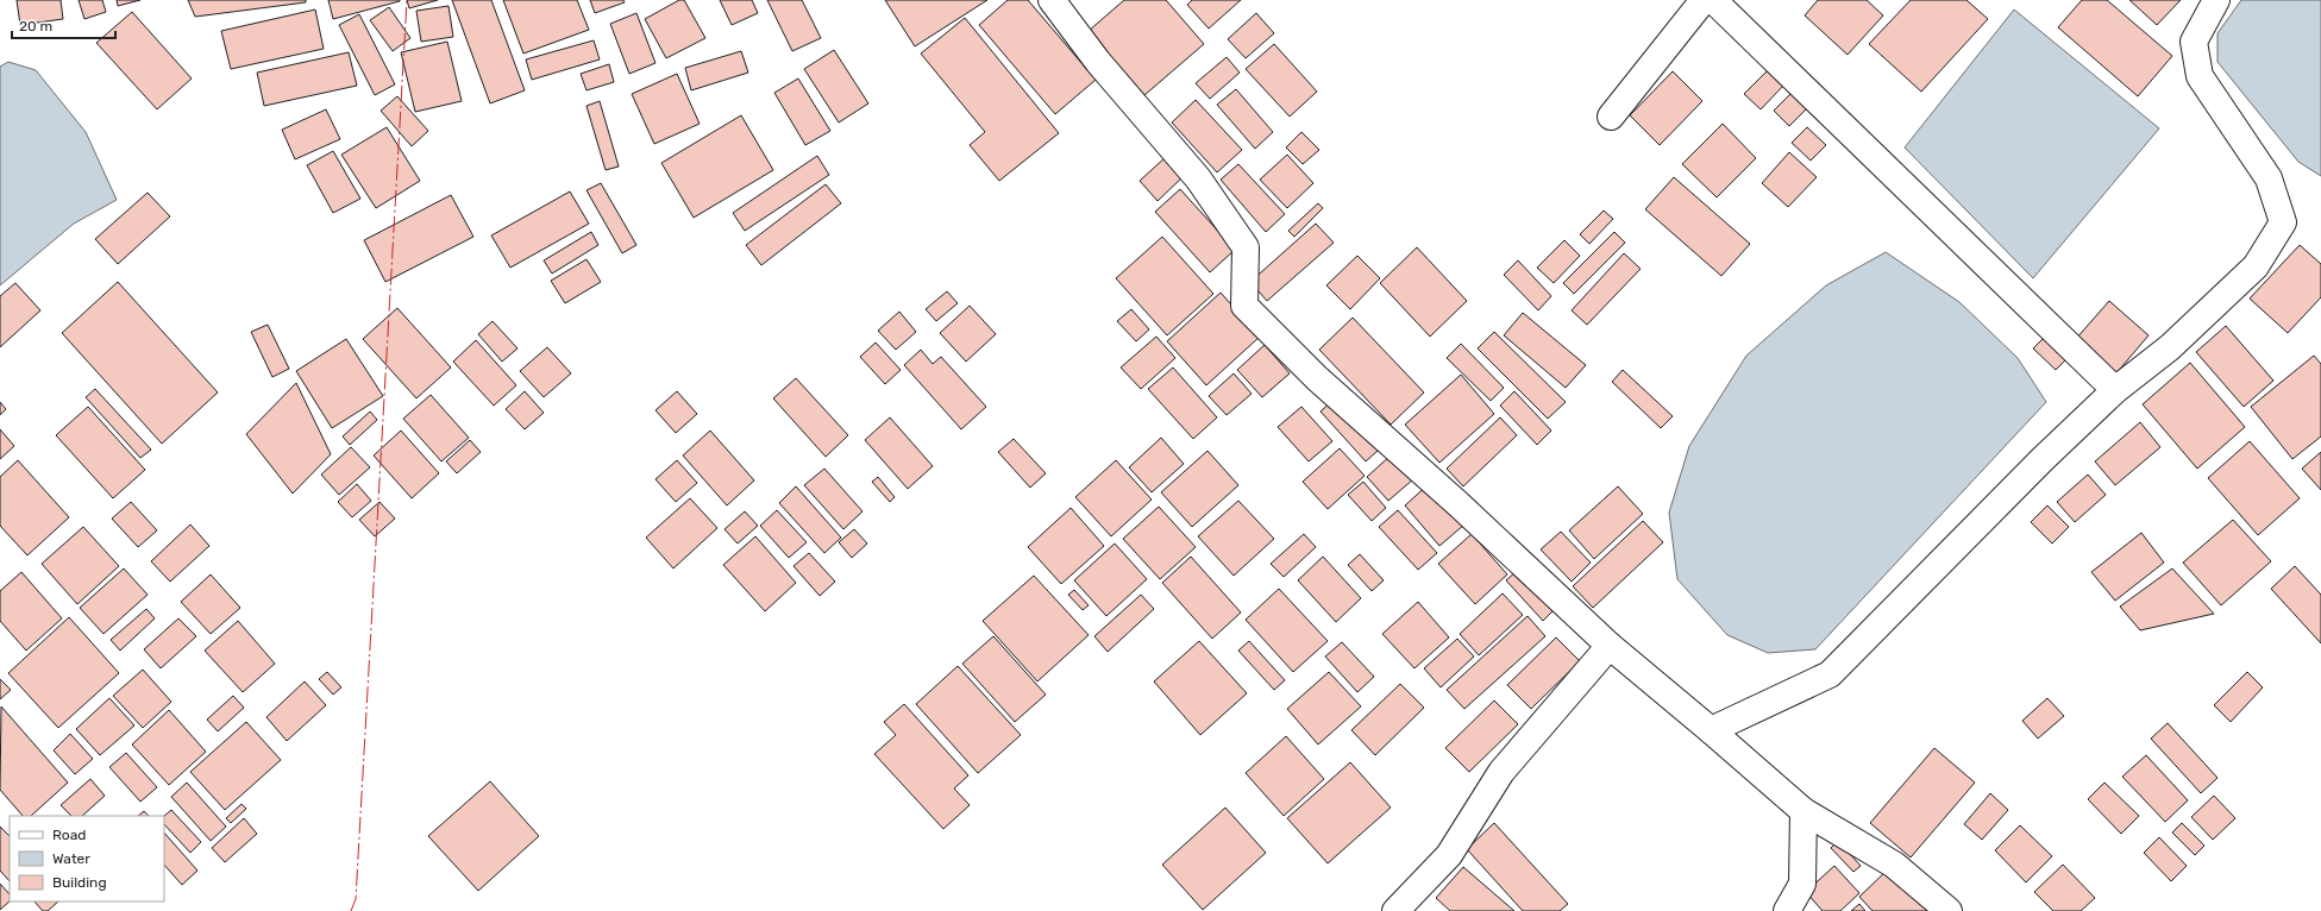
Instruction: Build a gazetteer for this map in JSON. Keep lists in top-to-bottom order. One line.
{"legend":["Road","Water","Building"],"scale_bar":"20 m"}
